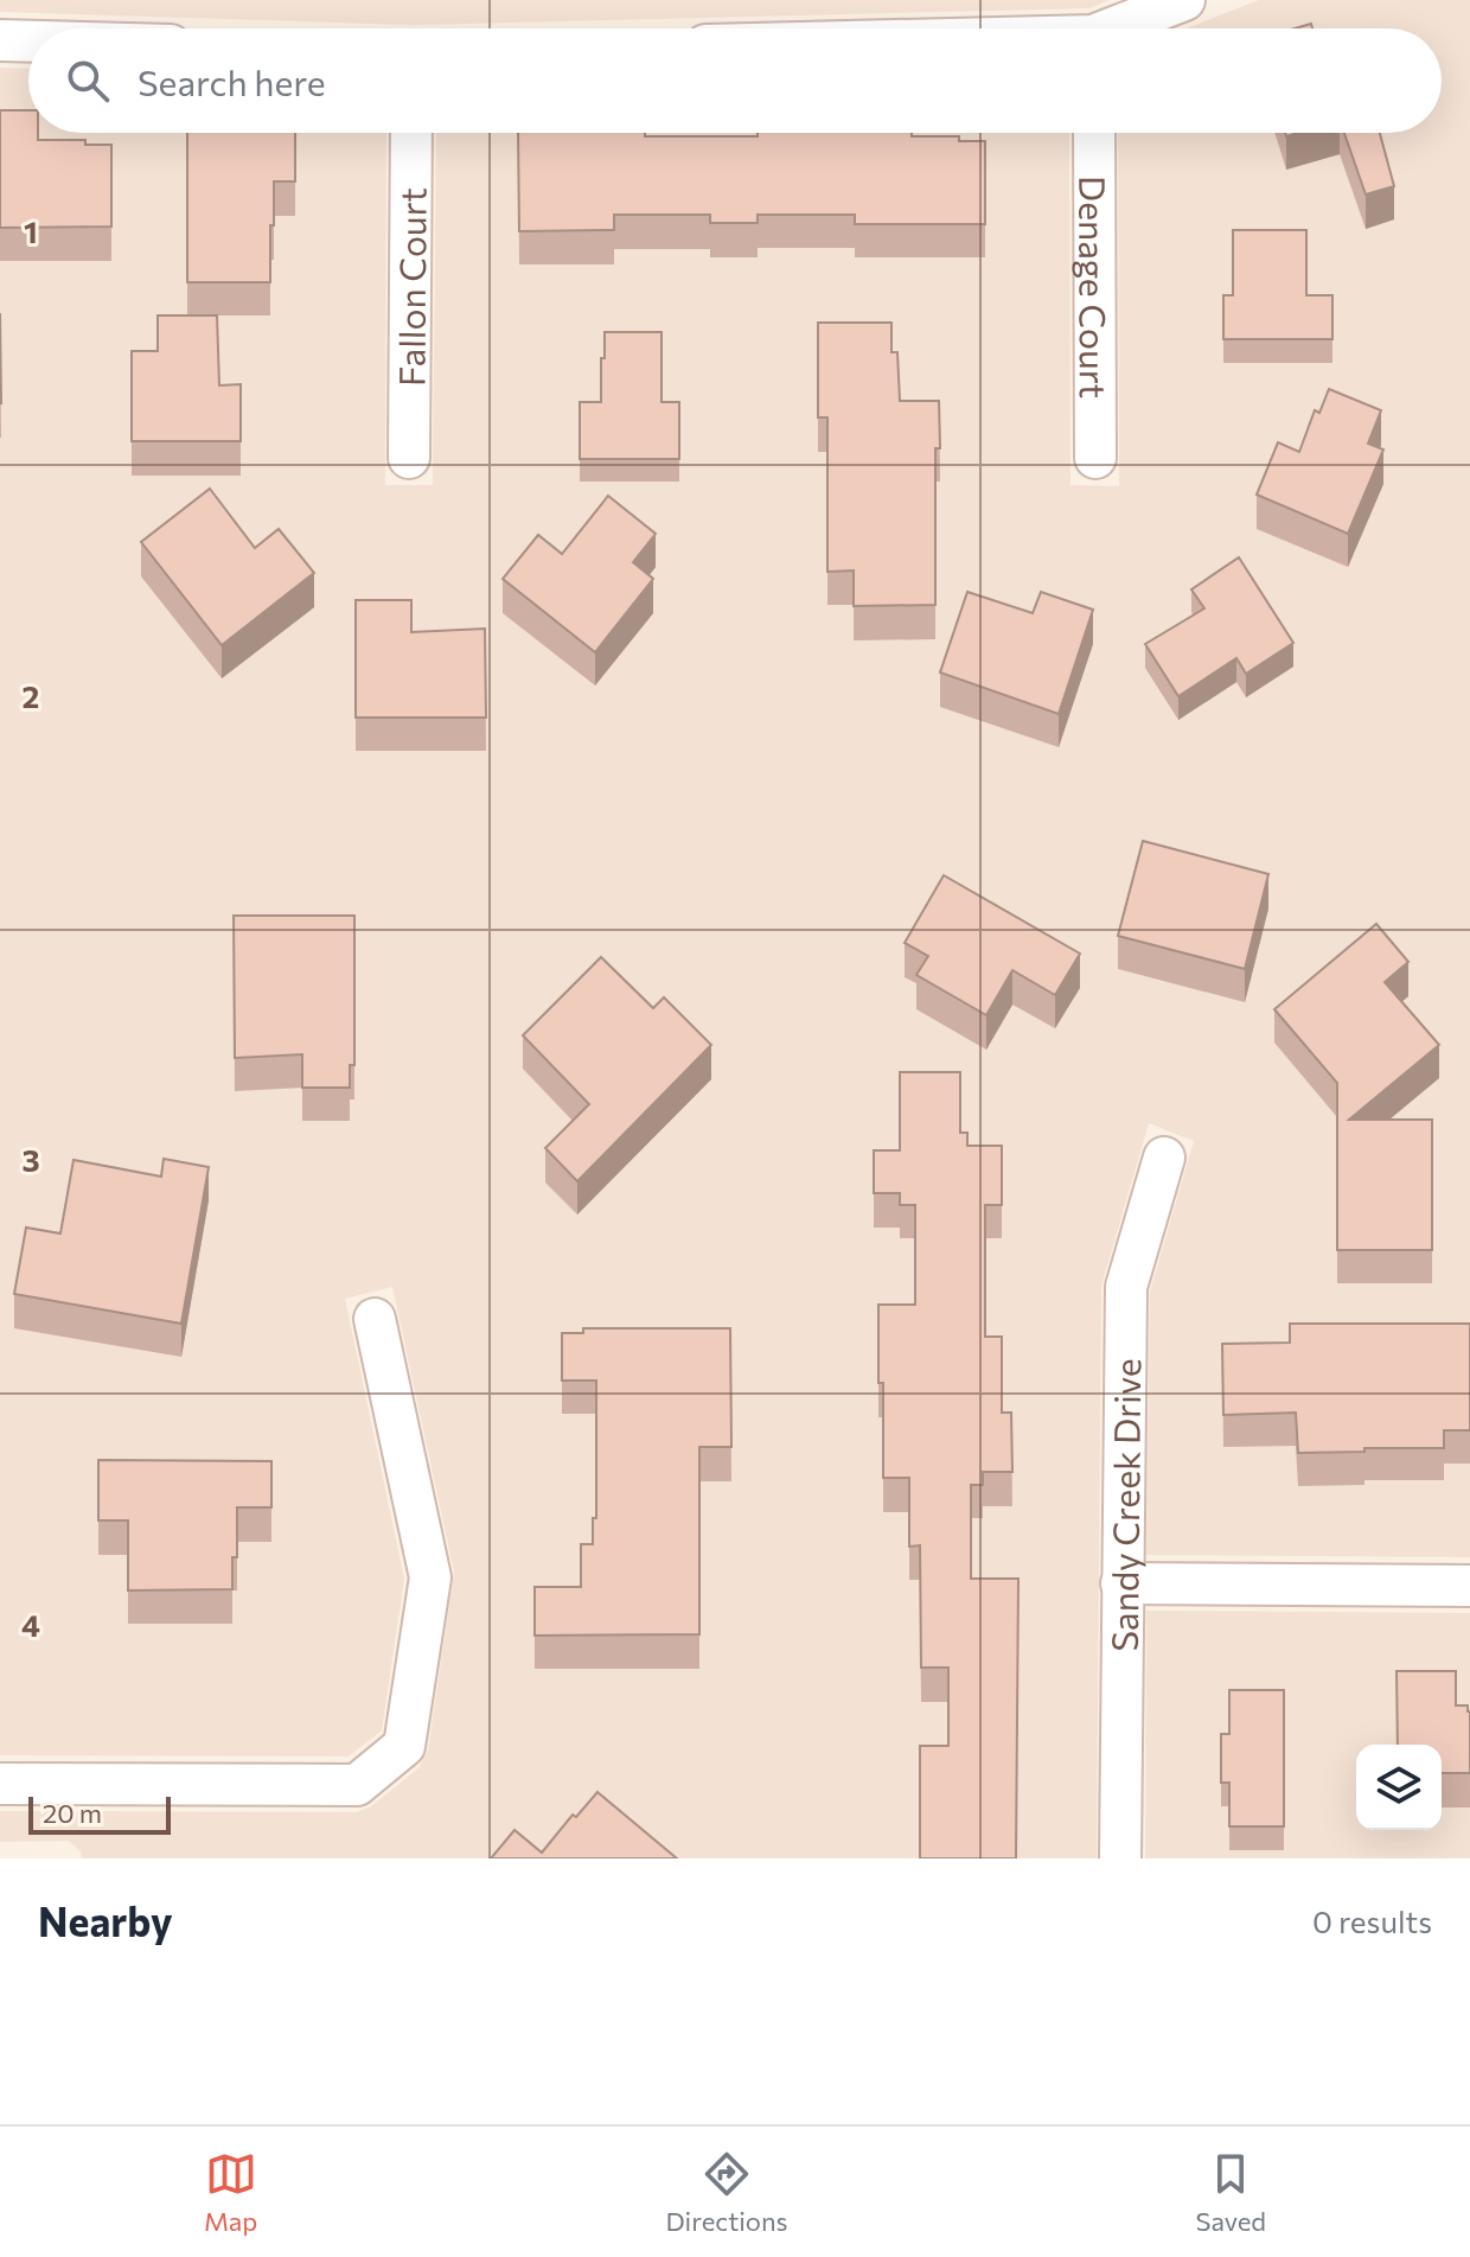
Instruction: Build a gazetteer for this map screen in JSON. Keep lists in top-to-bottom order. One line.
{"streets":{"street":["Fallon Court","Denage Court","Sandy Creek Drive"]},"scale_bar":"20 m","page":{"search":"Search here","scale":"20 m","heading":["Nearby","0 results"],"nav":["Map","Directions","Saved"]},"grid":{"rows":["1","2","3","4"]}}
